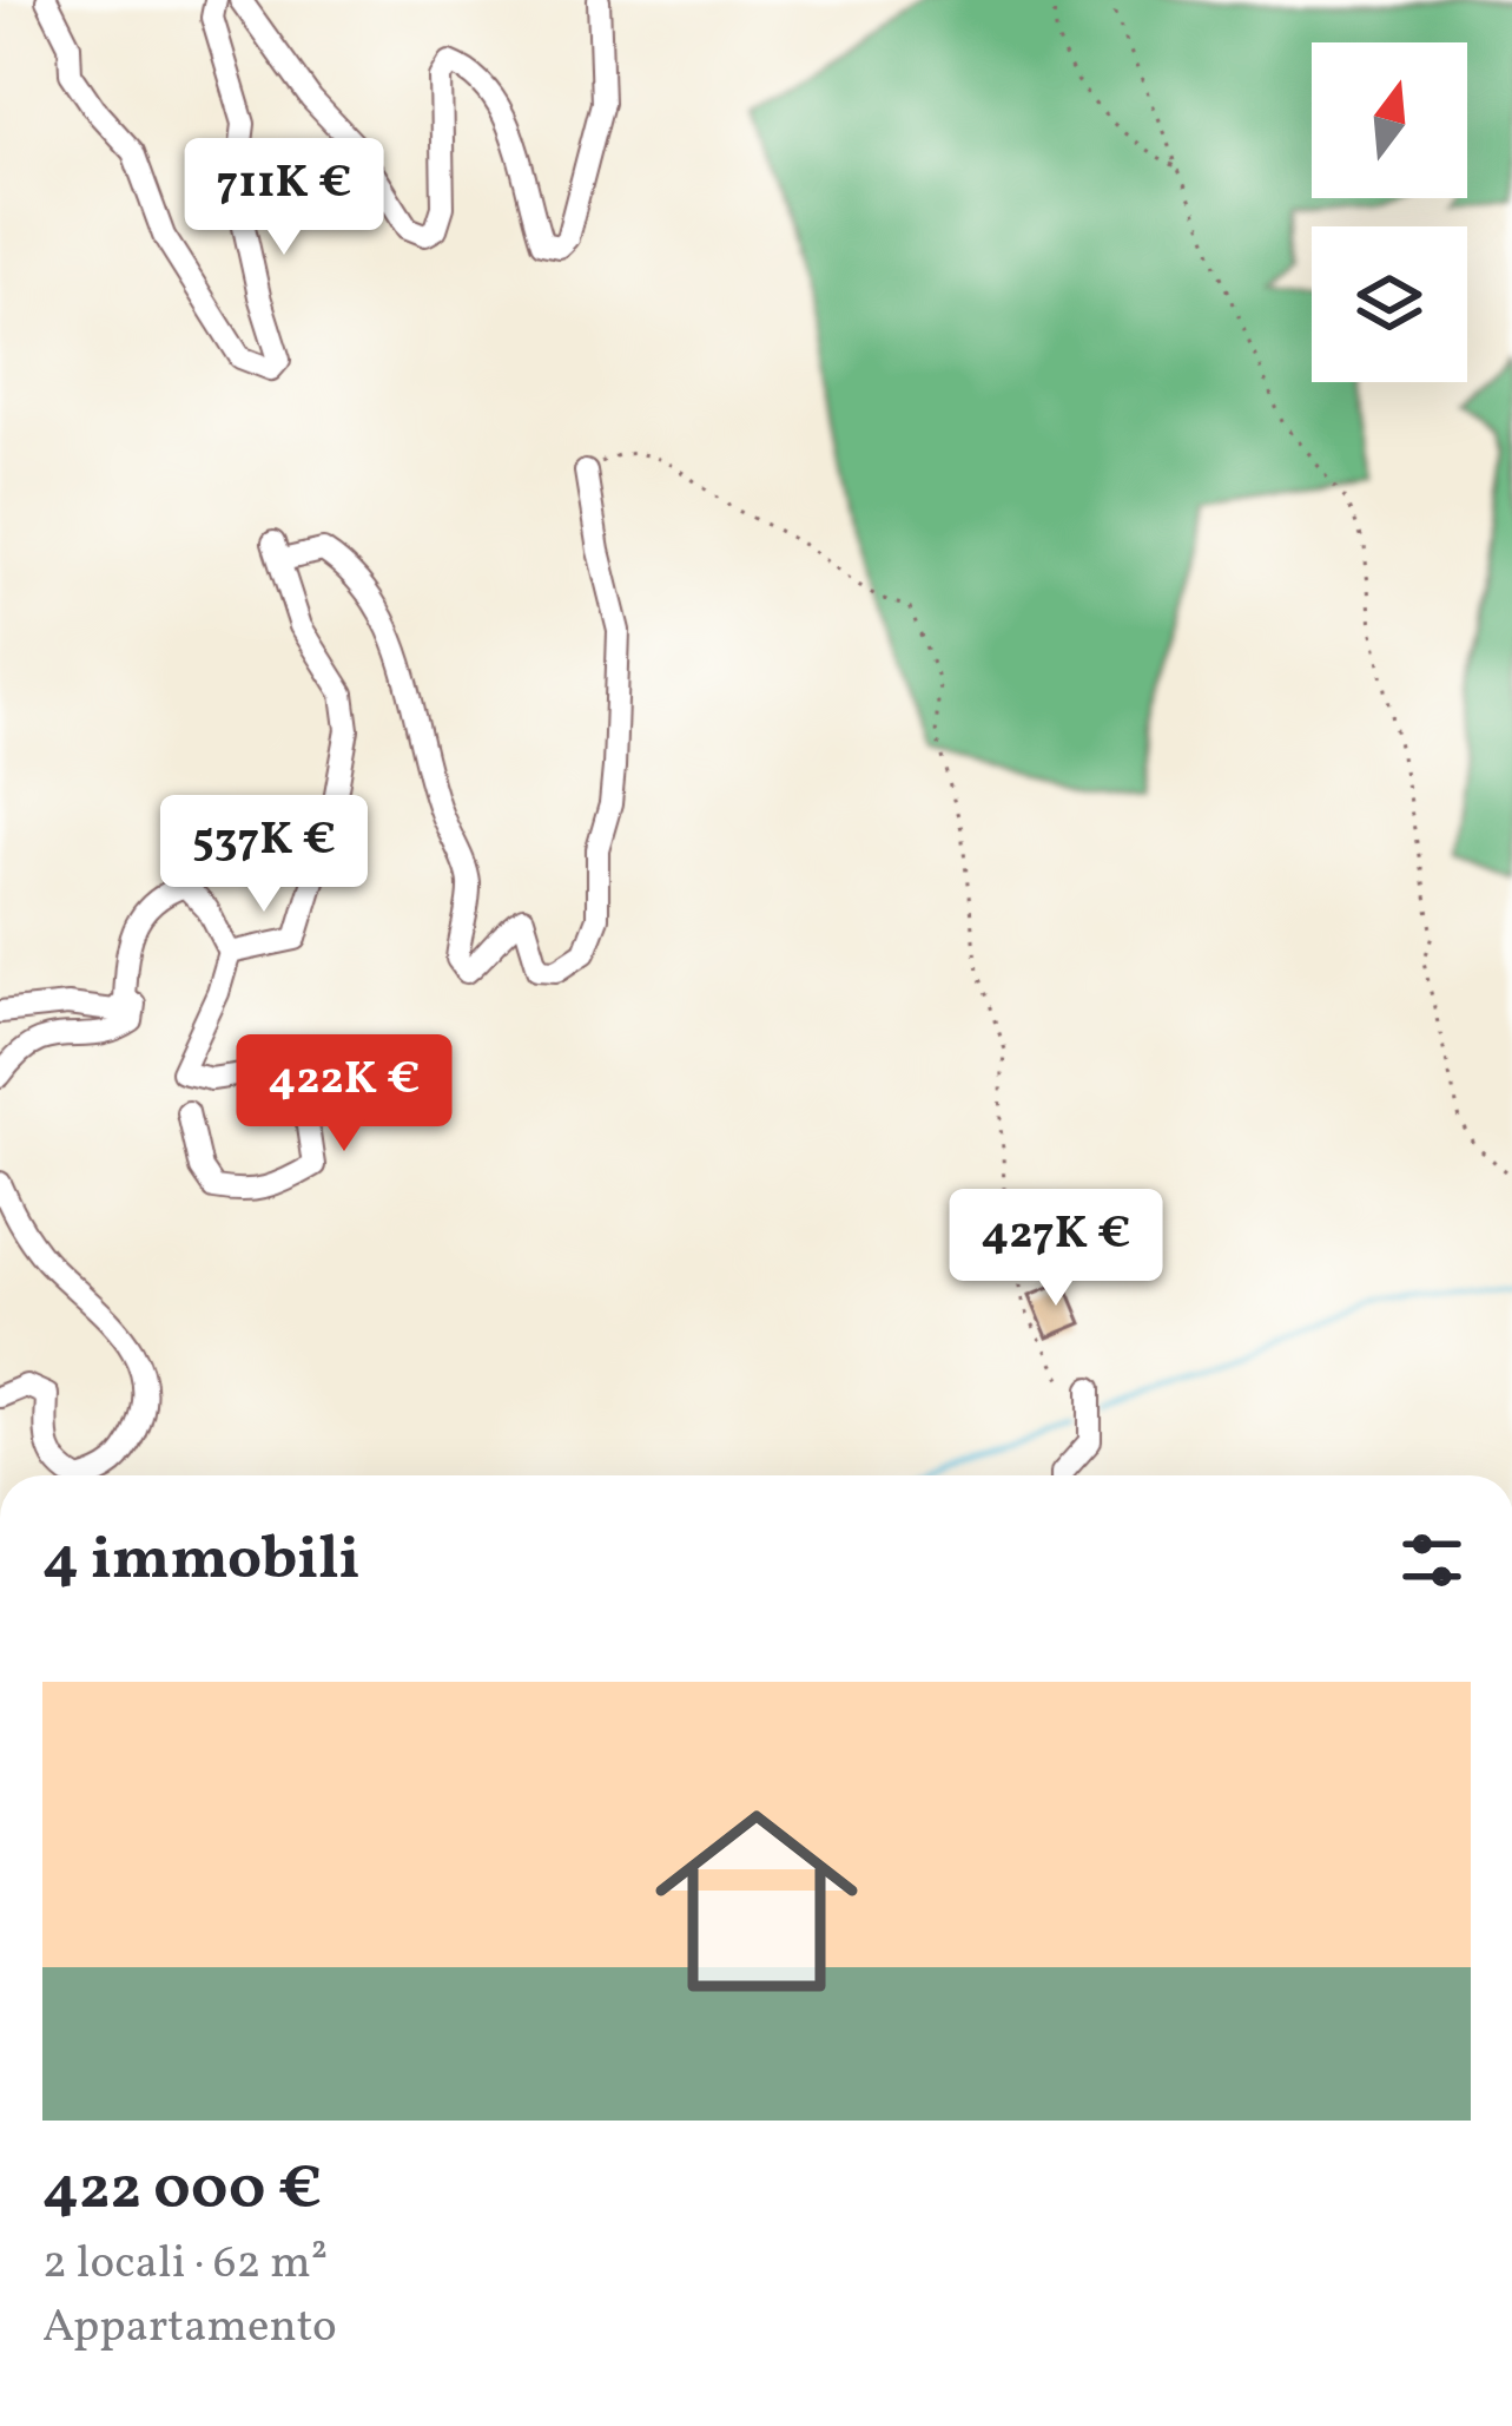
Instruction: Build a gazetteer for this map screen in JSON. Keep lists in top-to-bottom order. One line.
{"north":"top","page":{"price":["711K €","537K €","422K €","427K €"],"heading":"4 immobili","list":[{"name":"422 000 €","note":"2 locali · 62 m² · Appartamento"}]}}
